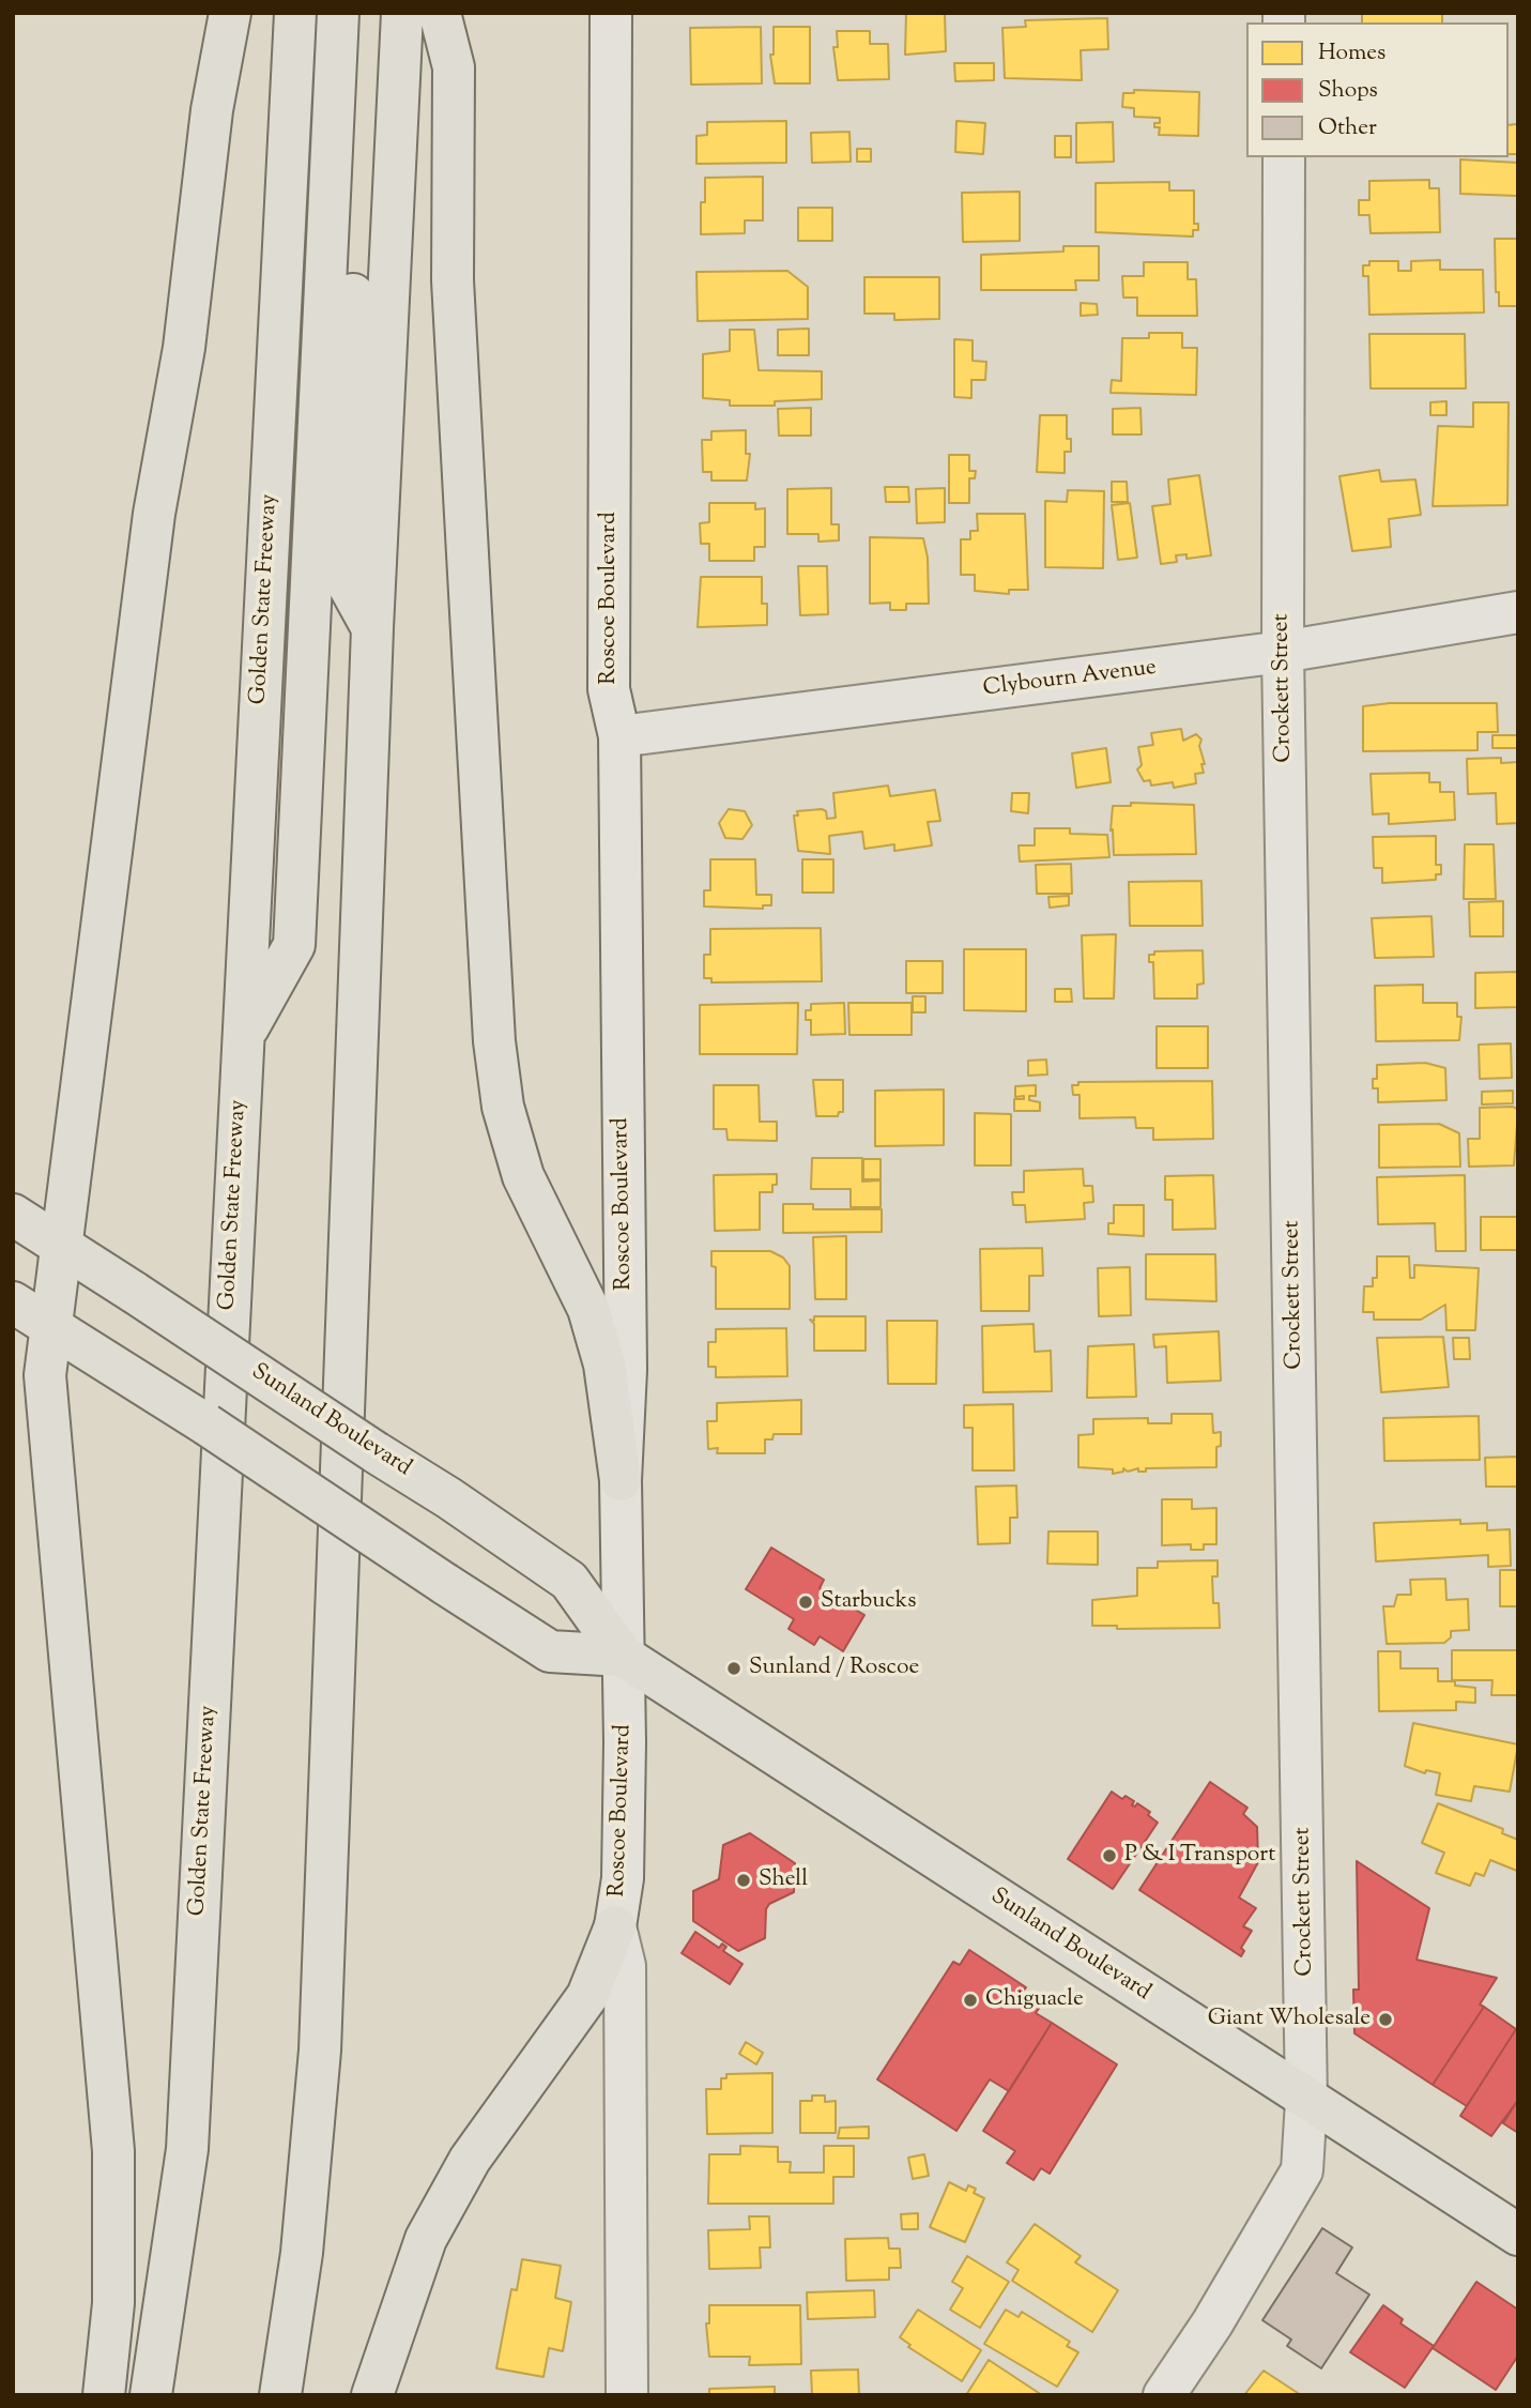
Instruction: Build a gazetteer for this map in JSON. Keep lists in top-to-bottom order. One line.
{"streets":{"main road":["Golden State Freeway","Sunland Boulevard"],"street":["Roscoe Boulevard","Clybourn Avenue","Crockett Street"]},"crossings":[["Roscoe Boulevard","Clybourn Avenue"],["Roscoe Boulevard","Sunland Boulevard"],["Clybourn Avenue","Crockett Street"],["Crockett Street","Sunland Boulevard"]],"places":["Starbucks","Sunland / Roscoe","P & I Transport","Shell","Chiguacle","Giant Wholesale"],"legend":["Homes","Shops","Other"]}
